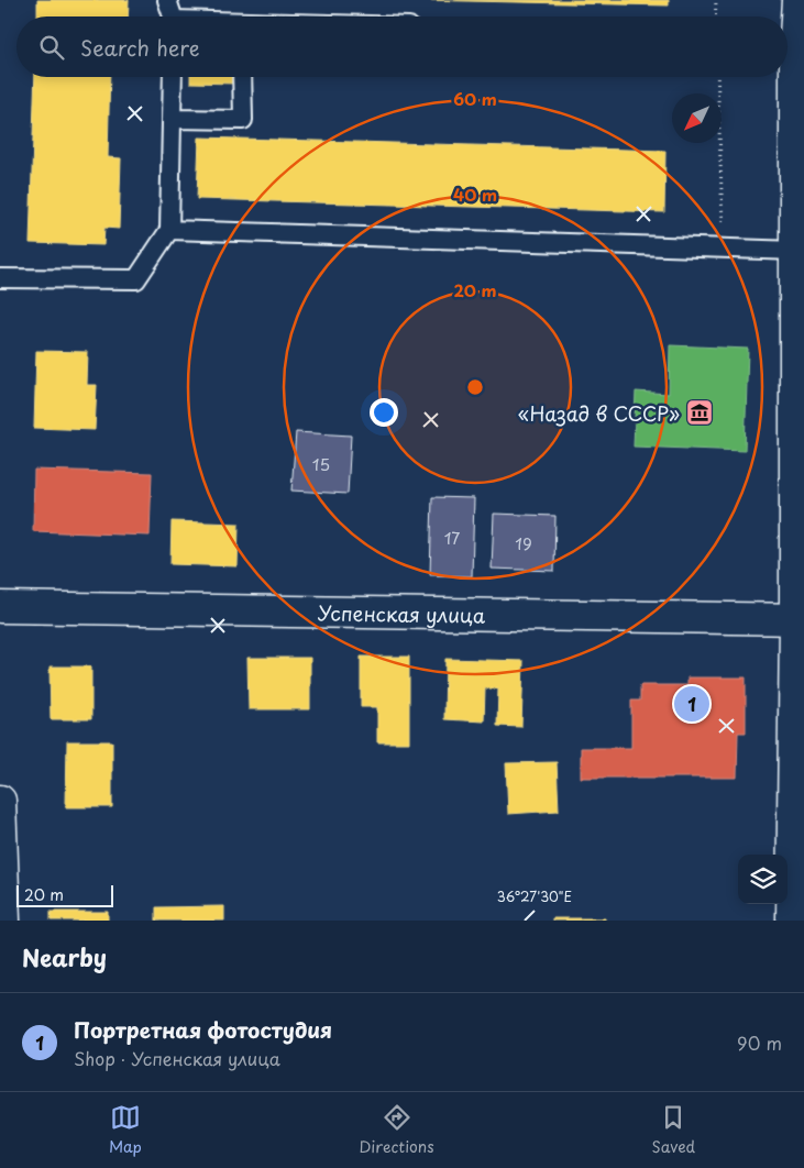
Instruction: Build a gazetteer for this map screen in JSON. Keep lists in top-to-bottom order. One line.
{"streets":{"street":["Успенская улица"]},"places":{"museum":["«Назад в СССР»"]},"house_numbers":["15","17","19"],"scale_bar":"20 m","north":"bottom left","page":{"search":"Search here","pins":"1","scale":"20 m","heading":"Nearby","list":[{"mark":"1","name":"Портретная фотостудия","note":"Shop · Успенская улица","value":"90 m"}],"nav":["Map","Directions","Saved"]},"coordinates":["36°27'30\"E"],"rings":["60 m","40 m","20 m"]}
